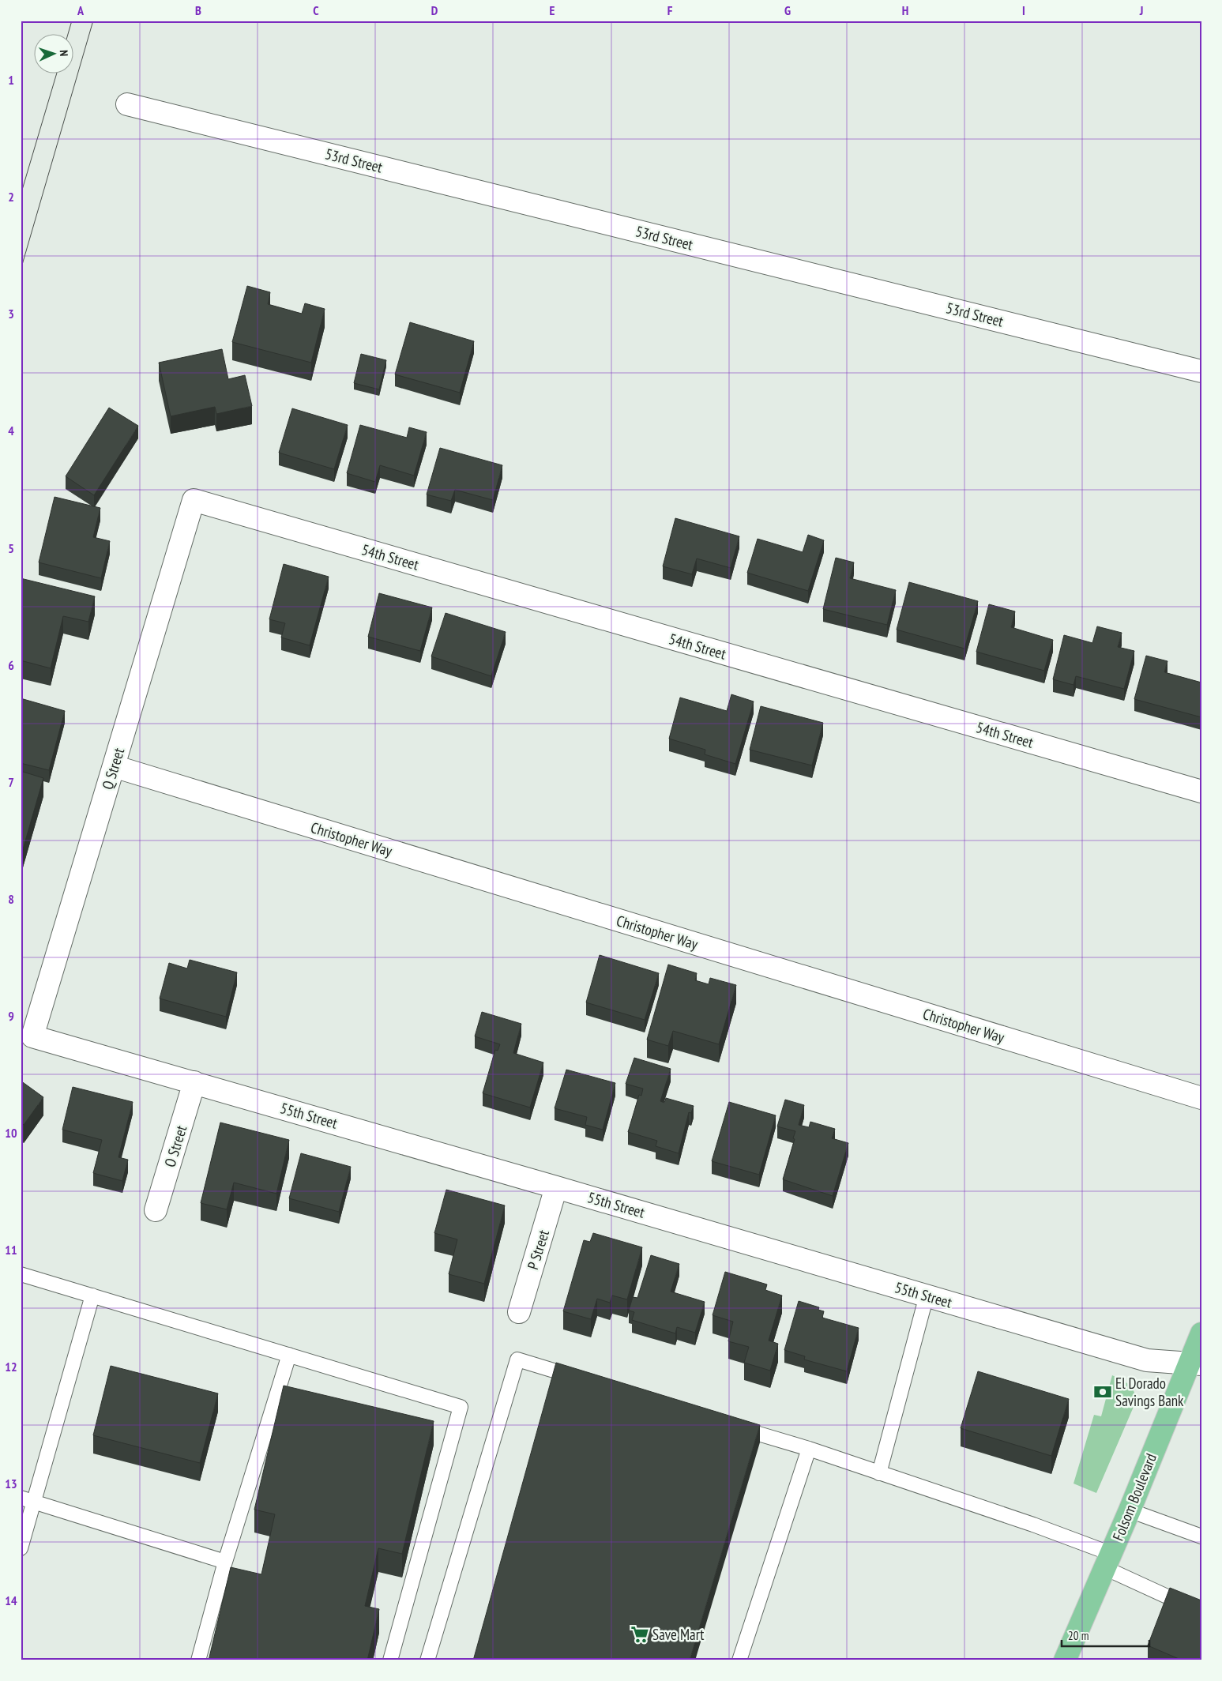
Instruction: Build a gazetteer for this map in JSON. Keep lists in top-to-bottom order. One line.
{"streets":{"main road":["Folsom Boulevard"],"street":["53rd Street","54th Street","Q Street","Christopher Way","55th Street","O Street","P Street"]},"crossings":[["54th Street","Q Street"],["Q Street","Christopher Way"],["Q Street","55th Street"],["55th Street","O Street"],["55th Street","P Street"],["55th Street","Folsom Boulevard"]],"places":{"bank":["El Dorado Savings Bank"],"supermarket":["Save Mart"]},"scale_bar":"20 m","north":"right","grid":{"columns":["A","B","C","D","E","F","G","H","I","J"],"rows":["1","2","3","4","5","6","7","8","9","10","11","12","13","14"]}}
